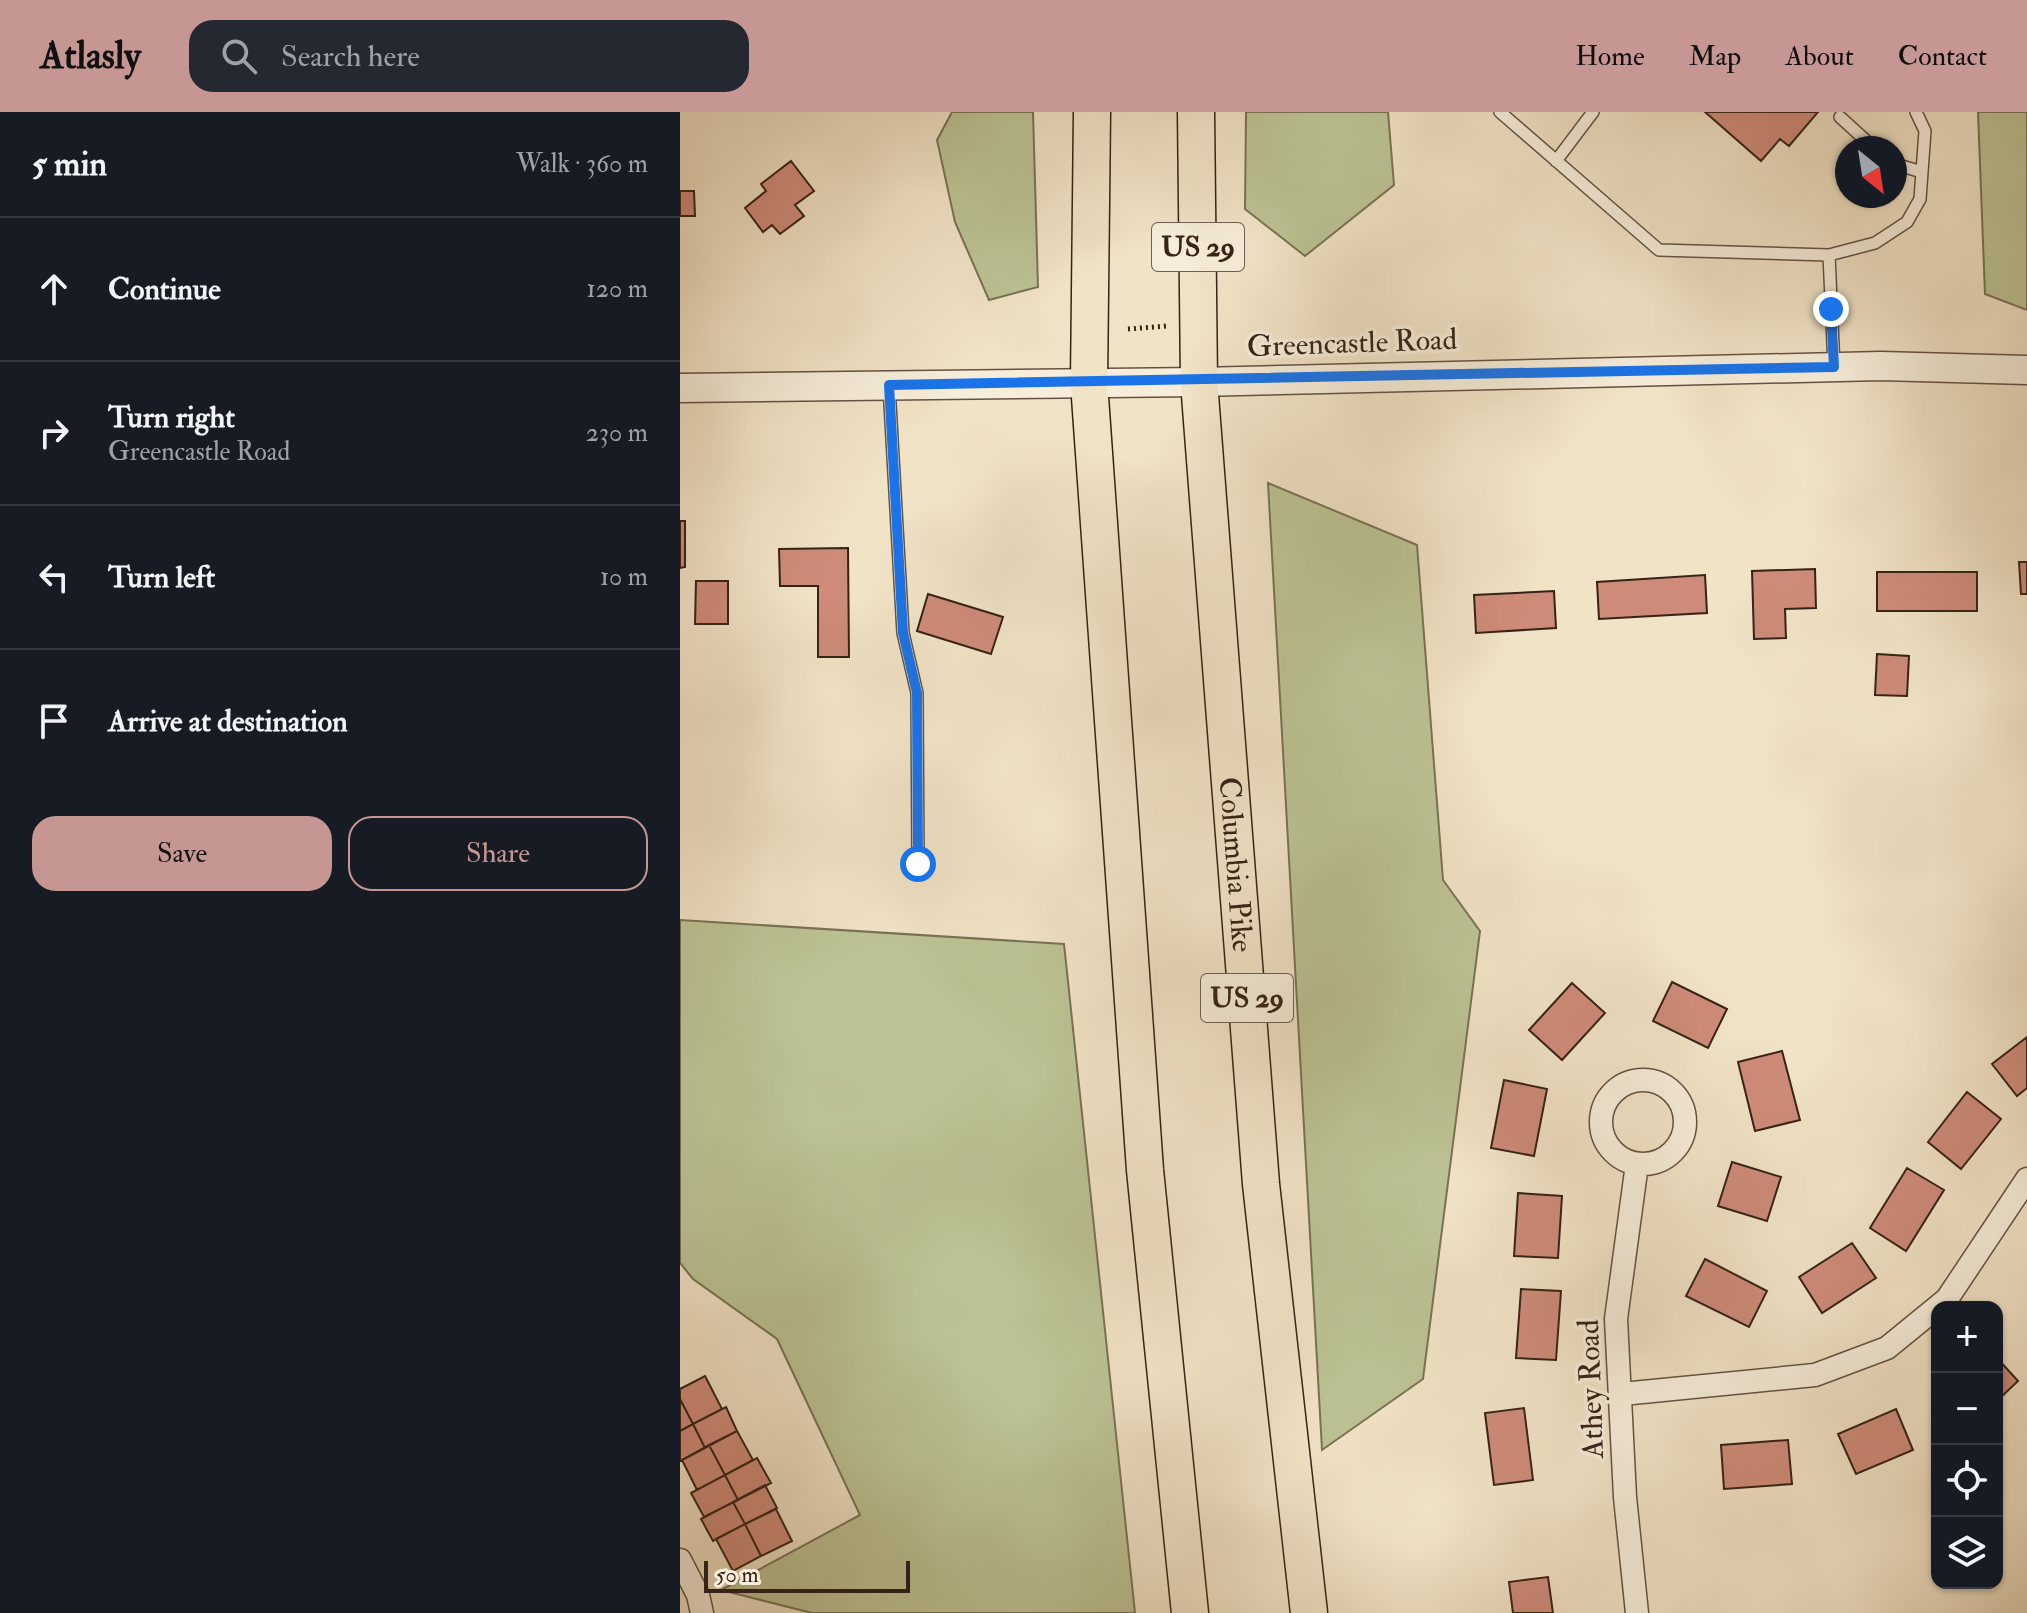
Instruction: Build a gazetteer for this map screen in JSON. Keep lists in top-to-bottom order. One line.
{"streets":{"highway":["US 29","Columbia Pike"],"street":["Greencastle Road","Athey Road"]},"crossings":[["Greencastle Road","Columbia Pike"]],"scale_bar":"50 m","north":"bottom right","page":{"header":"Atlasly","search":"Search here","nav":["Home","Map","About","Contact"],"heading":["5 min","Walk · 360 m"],"list":[["Continue","120 m"],["Turn right","Greencastle Road","230 m"],["Turn left","10 m"],"Arrive at destination"],"buttons":["Save","Share"],"map_buttons":["+","−"],"scale":"50 m"}}
